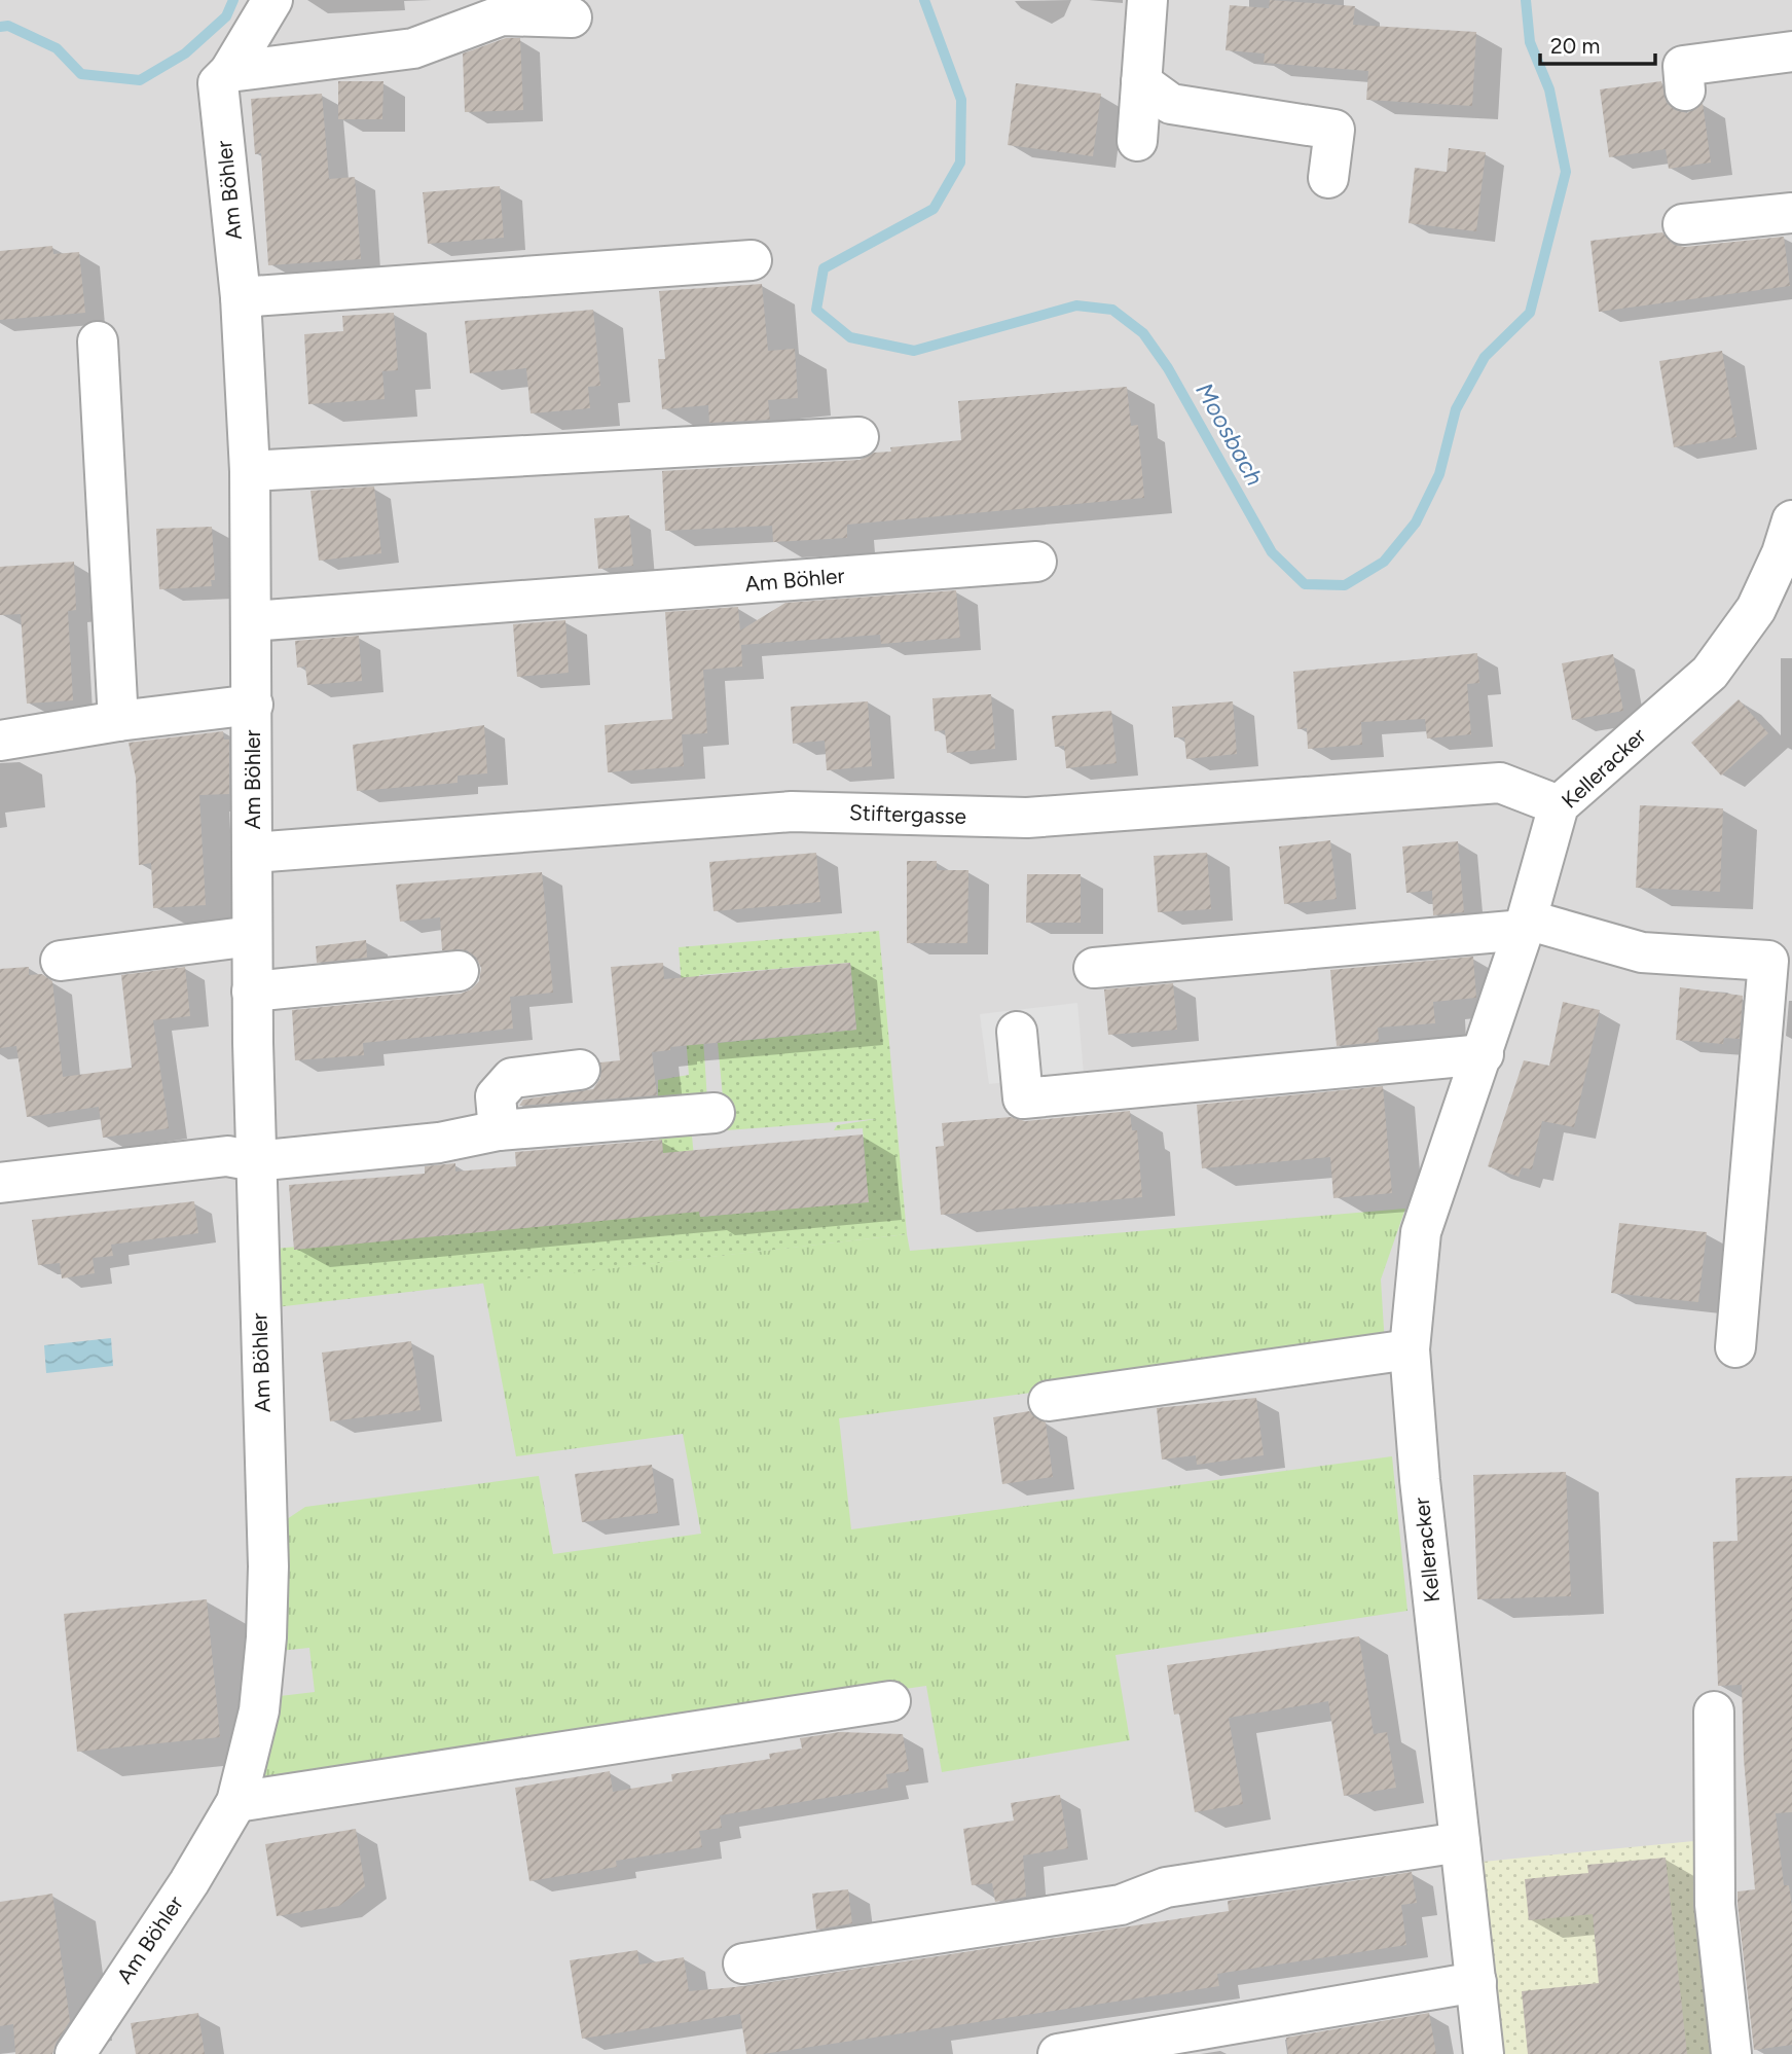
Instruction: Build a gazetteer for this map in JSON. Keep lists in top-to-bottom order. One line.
{"streets":{"street":["Am Böhler","Kelleracker","Stiftergasse"]},"crossings":[["Am Böhler","Stiftergasse"],["Kelleracker","Stiftergasse"]],"water":["Moosbach"],"scale_bar":"20 m"}
